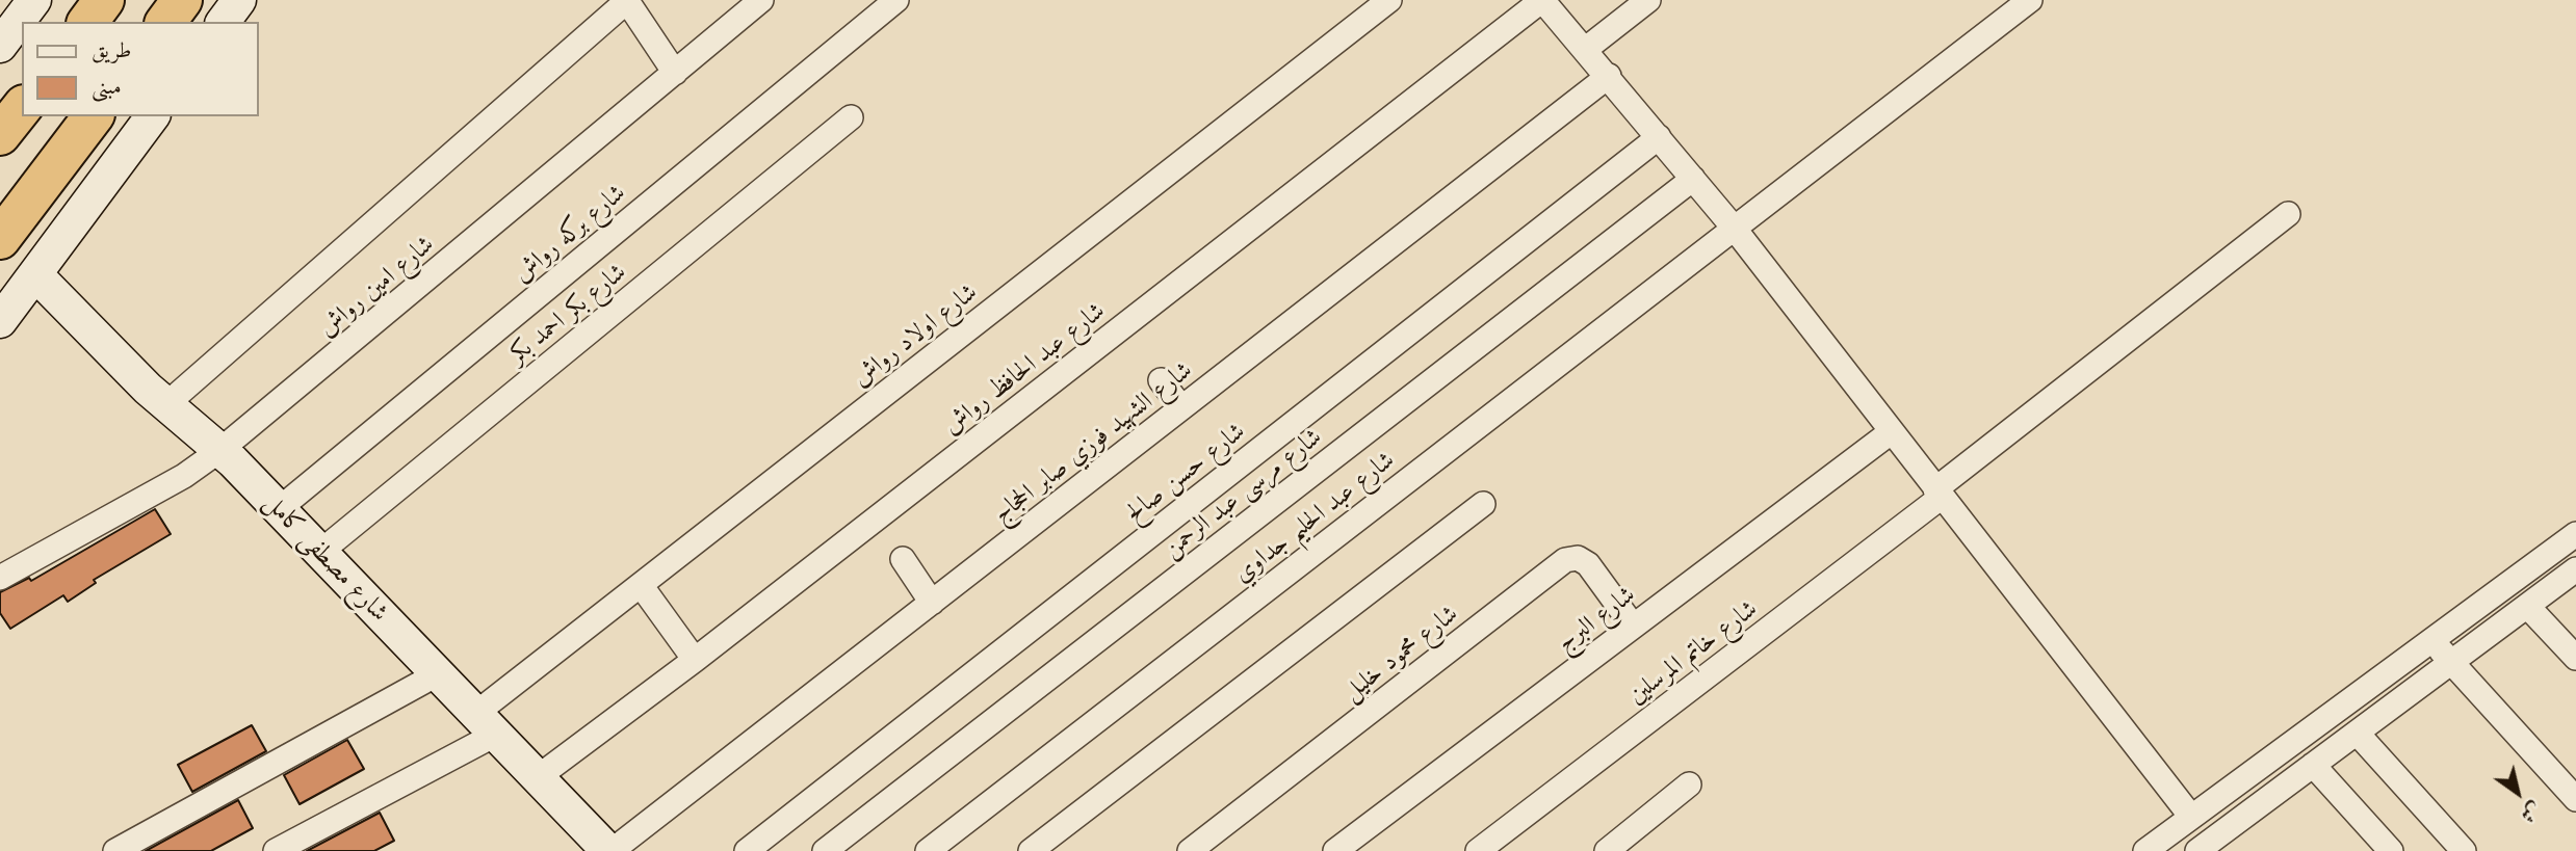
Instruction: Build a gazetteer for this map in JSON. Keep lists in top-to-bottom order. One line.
{"streets":{"street":["شارع بركه رواش","شارع امين رواش","شارع بكر احمد بكر","شارع اولاد رواش","شارع عبد الحافظ رواش","شارع الشهيد فوزي صابر الحجاج","شارع حسن صالح","شارع مرسى عبد الرحمن","شارع عبد الحليم جداوي","شارع مصطفى كامل","شارع البرج","شارع خاتم المرسلين","شارع محمود خليل"]},"crossings":[["شارع بركه رواش","شارع مصطفى كامل"],["شارع امين رواش","شارع مصطفى كامل"],["شارع بكر احمد بكر","شارع مصطفى كامل"],["شارع اولاد رواش","شارع مصطفى كامل"],["شارع عبد الحافظ رواش","شارع مصطفى كامل"],["شارع الشهيد فوزي صابر الحجاج","شارع مصطفى كامل"],["شارع البرج","شارع محمود خليل"]],"legend":["طريق","مبنى"],"north":"bottom right"}
